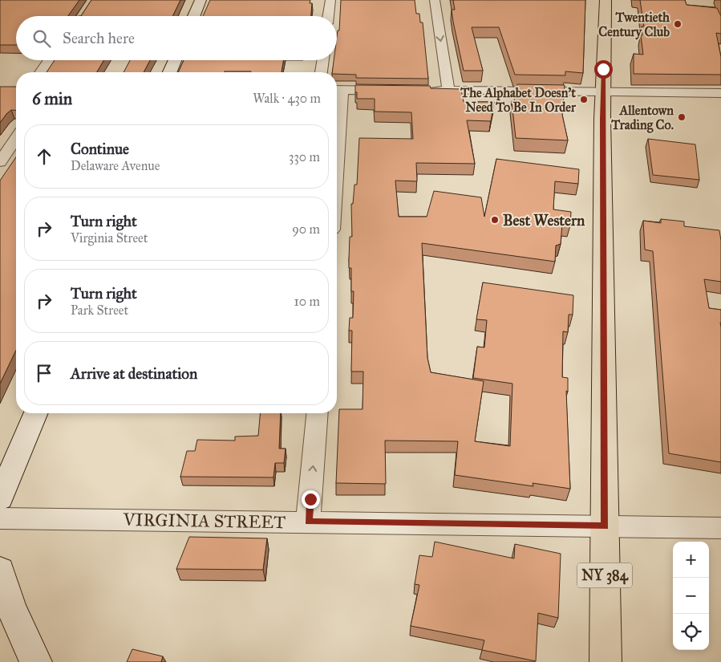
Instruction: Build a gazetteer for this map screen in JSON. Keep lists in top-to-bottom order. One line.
{"streets":{"main road":["NY 384"],"street":["VIRGINIA STREET"]},"crossings":[["VIRGINIA STREET","NY 384"]],"places":["Twentieth Century Club","The Alphabet Doesn't Need To Be In Order","Allentown Trading Co.","Best Western"],"page":{"search":"Search here","heading":["6 min","Walk · 430 m"],"list":[["Continue","Delaware Avenue","330 m"],["Turn right","Virginia Street","90 m"],["Turn right","Park Street","10 m"],"Arrive at destination"],"map_buttons":["+","−"]}}
